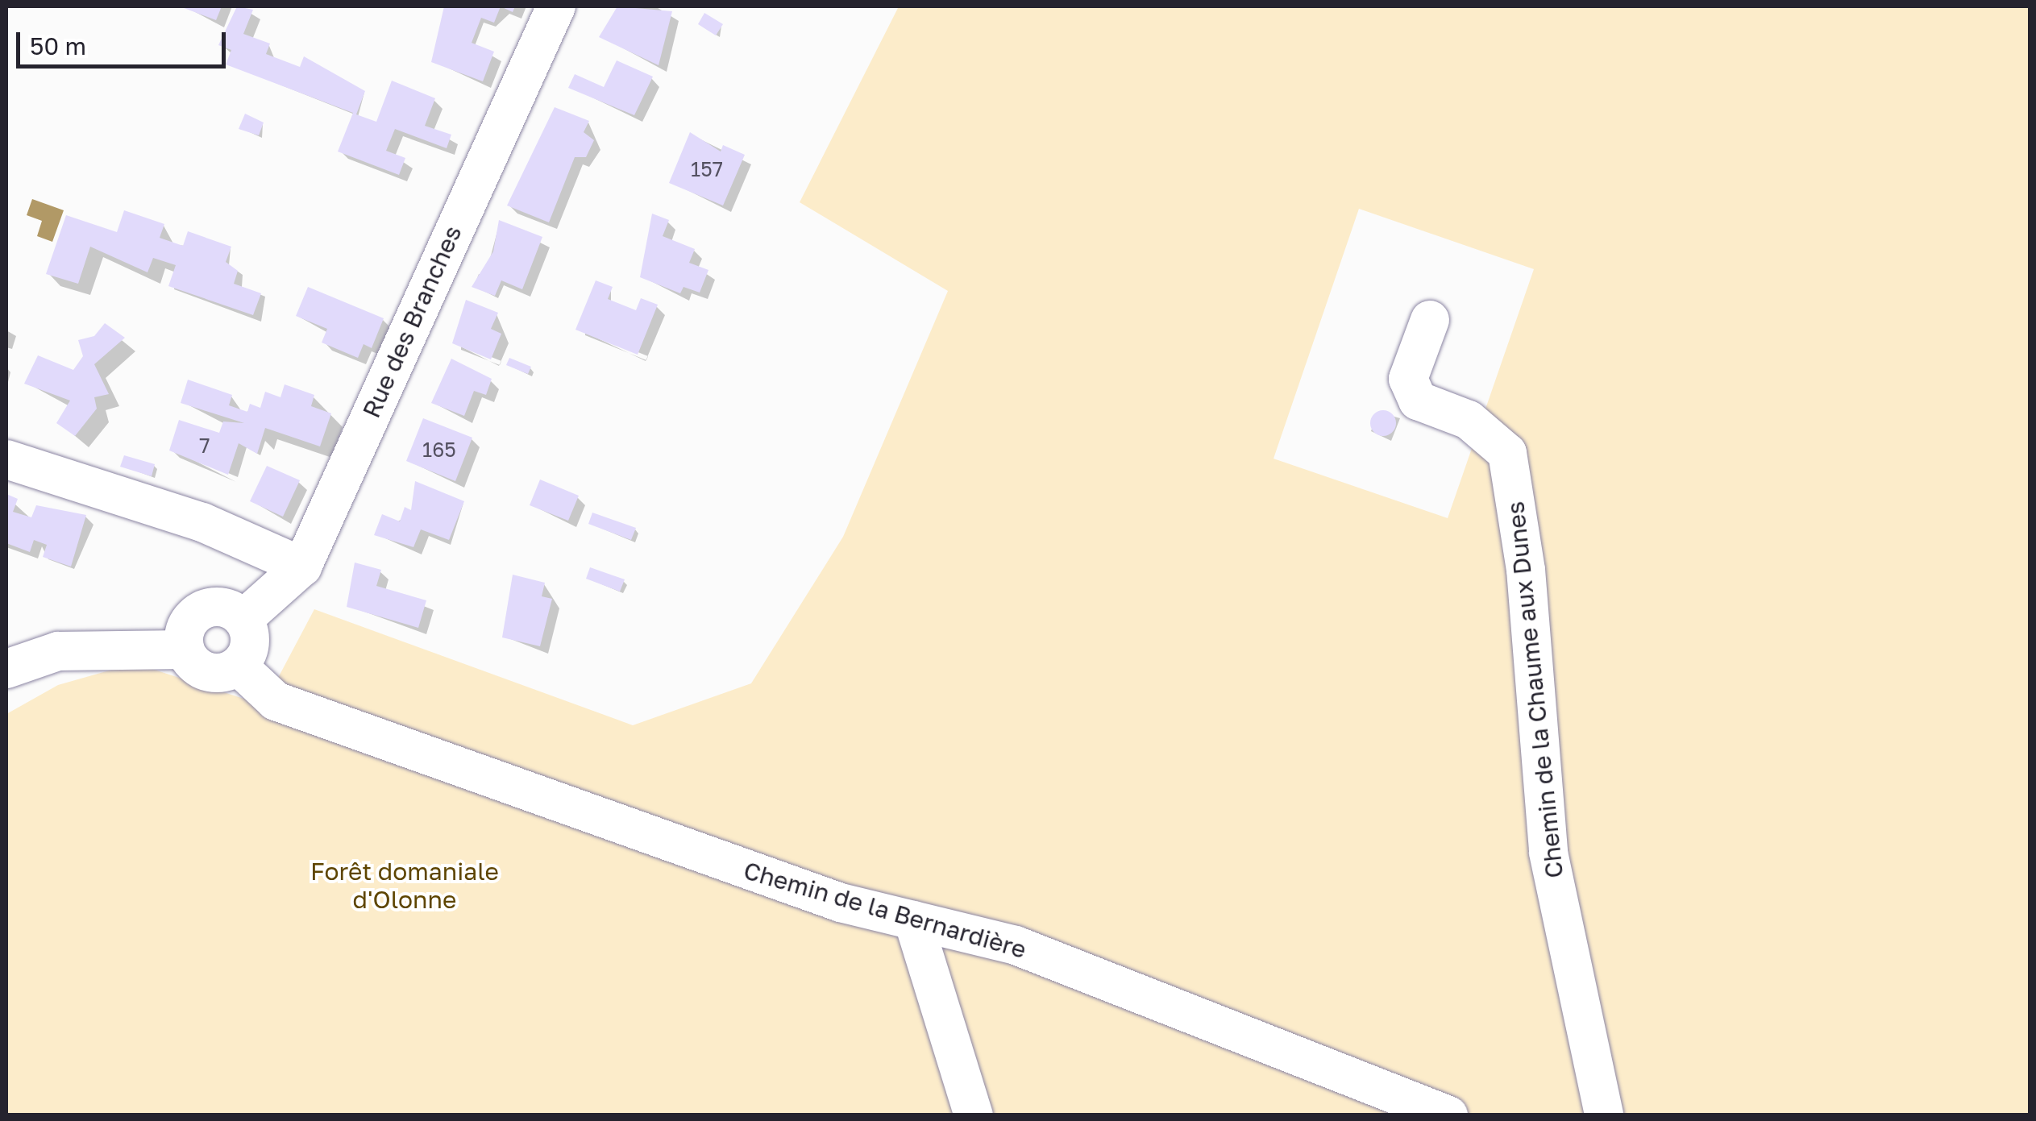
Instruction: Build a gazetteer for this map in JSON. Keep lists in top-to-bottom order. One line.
{"streets":{"street":["Rue des Branches","Chemin de la Chaume aux Dunes","Chemin de la Bernardière"]},"crossings":[["Rue des Branches","Chemin de la Bernardière"]],"parks":["Forêt domaniale d'Olonne"],"house_numbers":["157","7","165"],"scale_bar":"50 m"}
